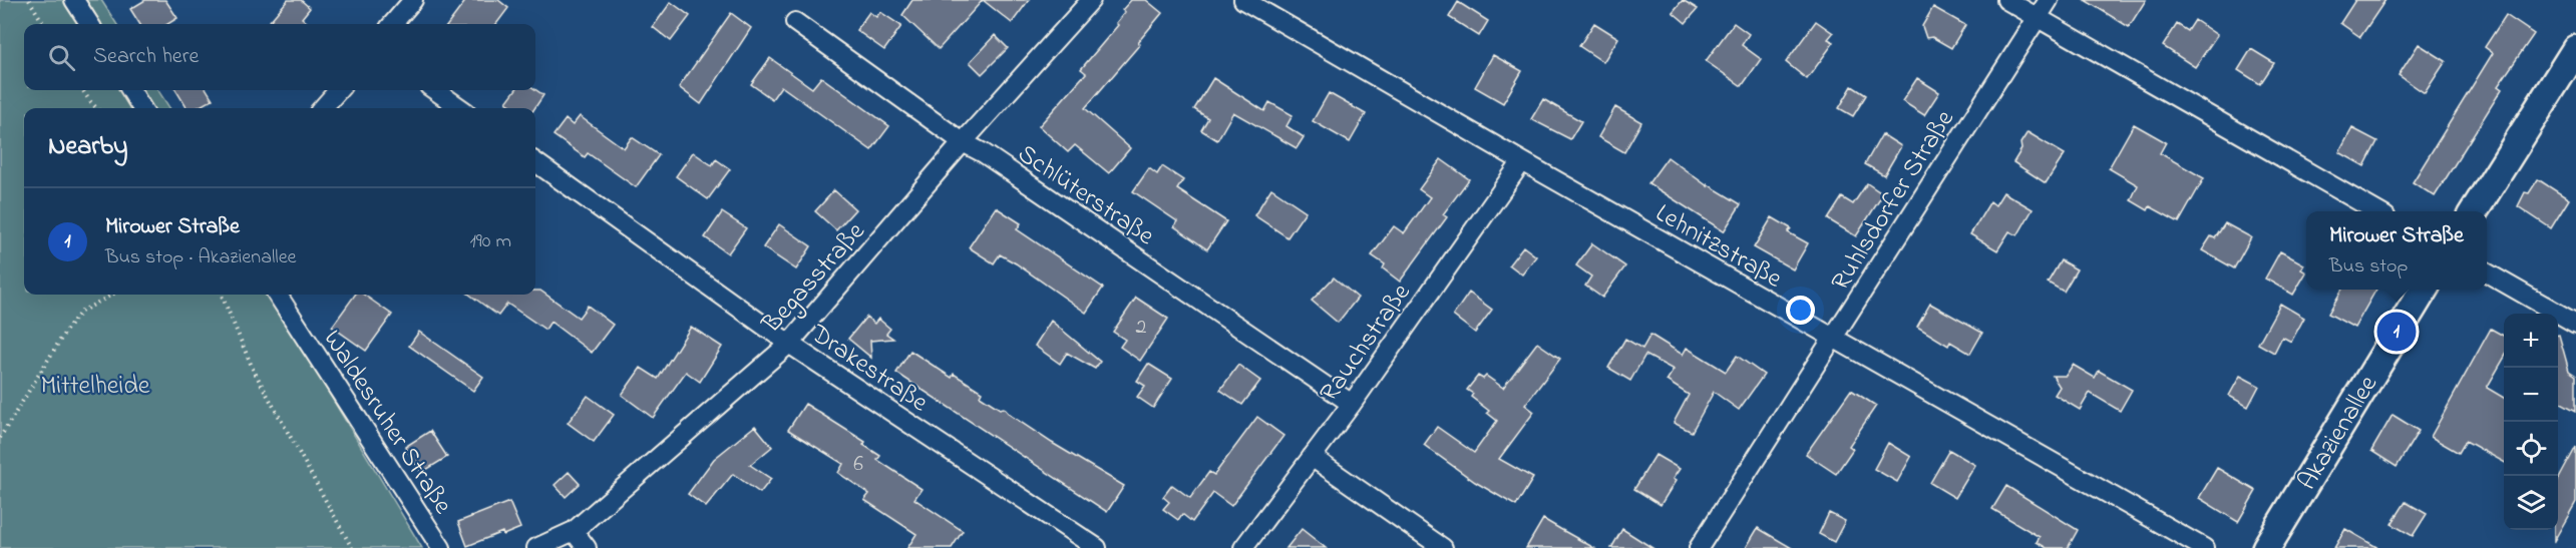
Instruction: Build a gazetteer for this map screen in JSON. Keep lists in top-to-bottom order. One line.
{"streets":{"street":["Schlüterstraße","Ruhlsdorfer Straße","Lehnitzstraße","Begasstraße","Rauchstraße","Drakestraße","Waldesruher Straße","Akazienallee"]},"crossings":[["Schlüterstraße","Begasstraße"],["Schlüterstraße","Rauchstraße"],["Ruhlsdorfer Straße","Lehnitzstraße"],["Lehnitzstraße","Rauchstraße"],["Begasstraße","Drakestraße"]],"parks":["Mittelheide"],"house_numbers":["2","6"],"page":{"search":"Search here","heading":"Nearby","list":[{"mark":"1","name":"Mirower Straße","note":"Bus stop · Akazienallee","value":"190 m"}],"popup":["Mirower Straße","Bus stop"],"pins":"1","map_buttons":["+","−"]}}
